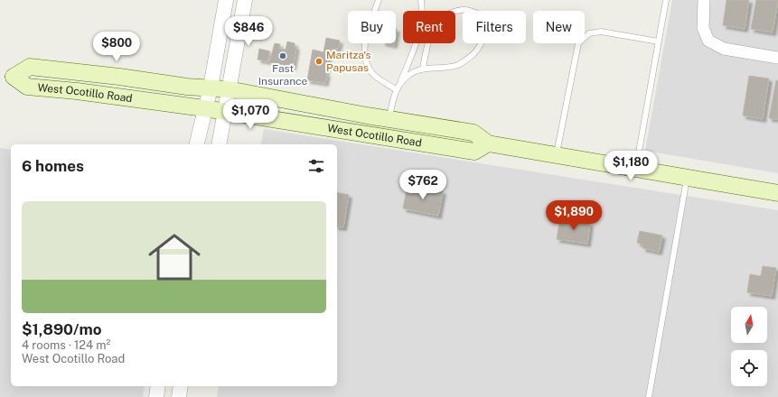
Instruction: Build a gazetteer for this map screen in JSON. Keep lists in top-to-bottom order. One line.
{"streets":{"main road":["West Ocotillo Road"]},"places":["Fast Insurance","Maritza's Papusas"],"north":"top","page":{"chip":["Buy","Rent","Filters","New"],"price":["$846","$800","$1,070","$1,180","$762","$1,890"],"heading":"6 homes","list":[{"name":"$1,890/mo","note":"4 rooms · 124 m² · West Ocotillo Road"}]}}
